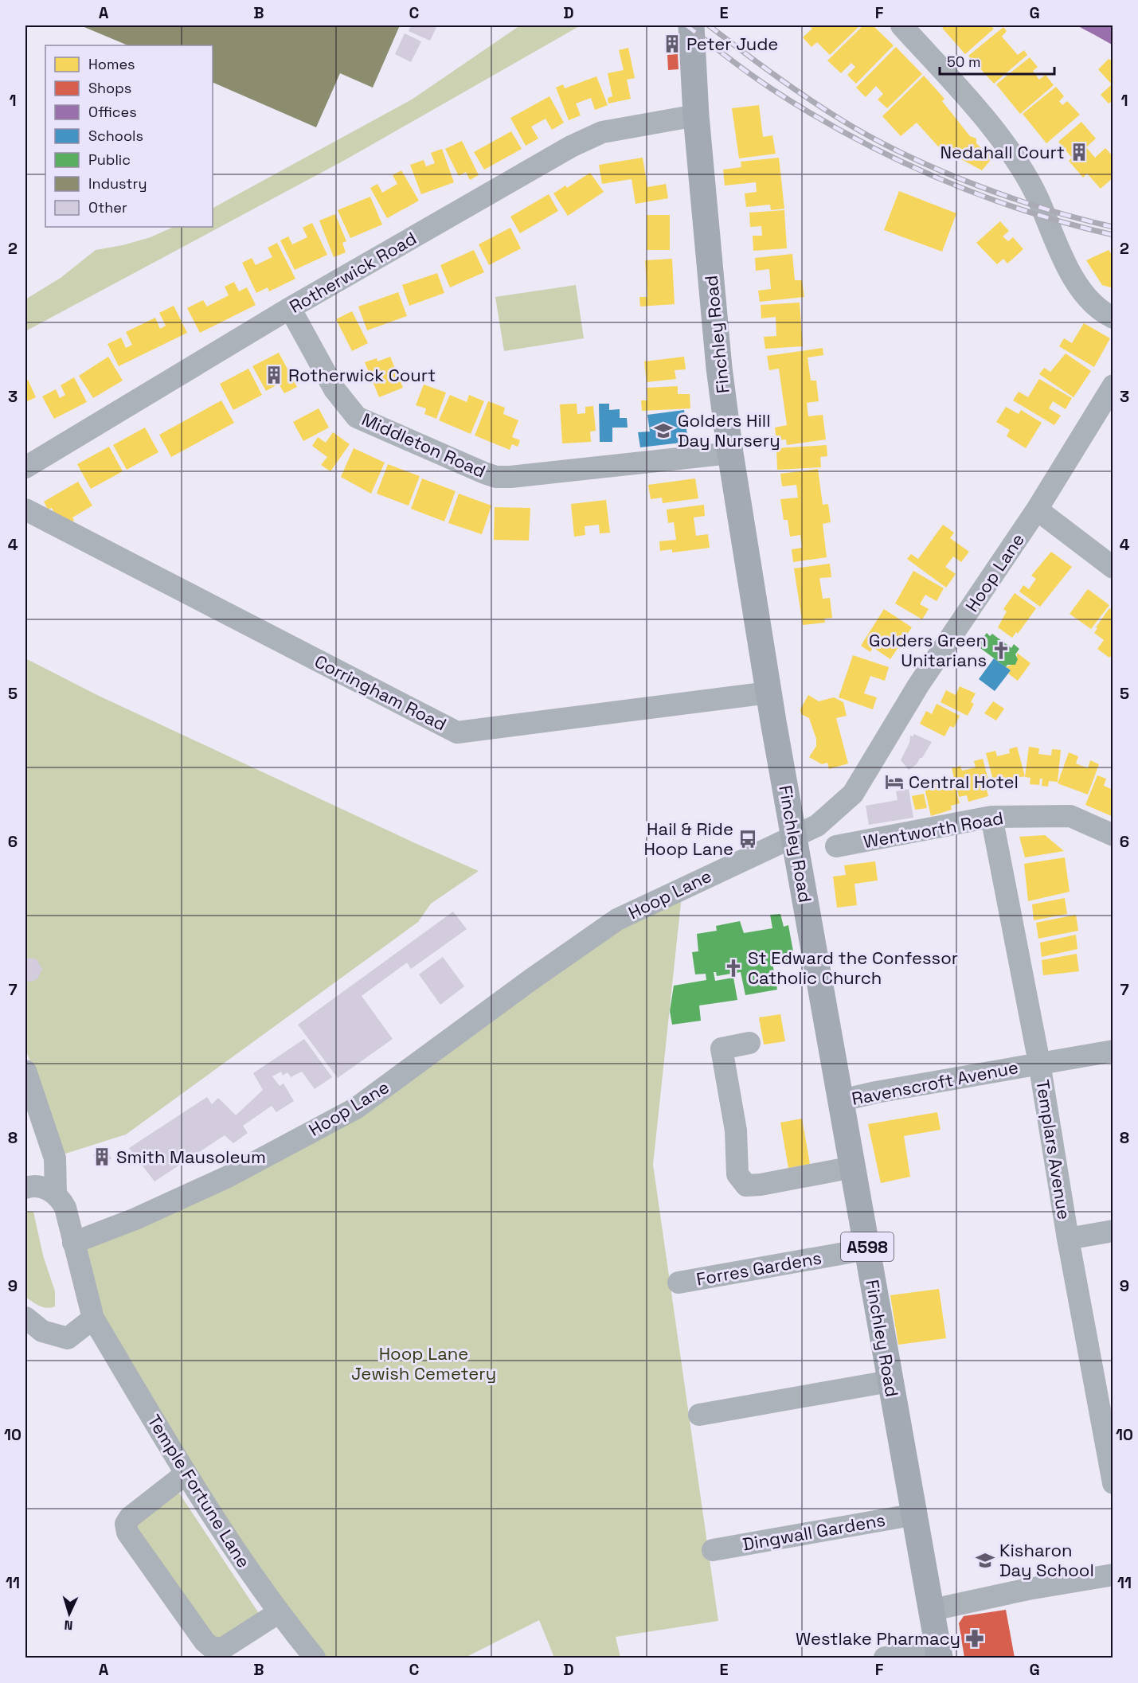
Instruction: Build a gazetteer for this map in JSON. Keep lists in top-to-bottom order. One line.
{"streets":{"main road":["Finchley Road","A598"],"street":["Rotherwick Road","Middleton Road","Hoop Lane","Corringham Road","Wentworth Road","Ravenscroft Avenue","Templars Avenue","Forres Gardens","Temple Fortune Lane","Dingwall Gardens"]},"crossings":[["Rotherwick Road","Finchley Road"],["Rotherwick Road","Middleton Road"],["Finchley Road","Middleton Road"],["Finchley Road","Hoop Lane"],["Finchley Road","Corringham Road"],["Finchley Road","Ravenscroft Avenue"],["Finchley Road","Forres Gardens"],["Finchley Road","Dingwall Gardens"],["Hoop Lane","Temple Fortune Lane"],["Wentworth Road","Templars Avenue"],["Ravenscroft Avenue","Templars Avenue"]],"parks":["Hoop Lane Jewish Cemetery"],"places":{"building":["Peter Jude","Nedahall Court","Rotherwick Court","Smith Mausoleum"],"school or university":["Golders Hill Day Nursery","Kisharon Day School"],"church":["Golders Green Unitarians","St Edward the Confessor Catholic Church"],"hotel":["Central Hotel"],"bus stop":["Hail & Ride Hoop Lane"],"pharmacy":["Westlake Pharmacy"]},"legend":["Homes","Shops","Offices","Schools","Public","Industry","Other"],"scale_bar":"50 m","north":"bottom","grid":{"columns":["A","B","C","D","E","F","G"],"rows":["1","2","3","4","5","6","7","8","9","10","11"]}}
